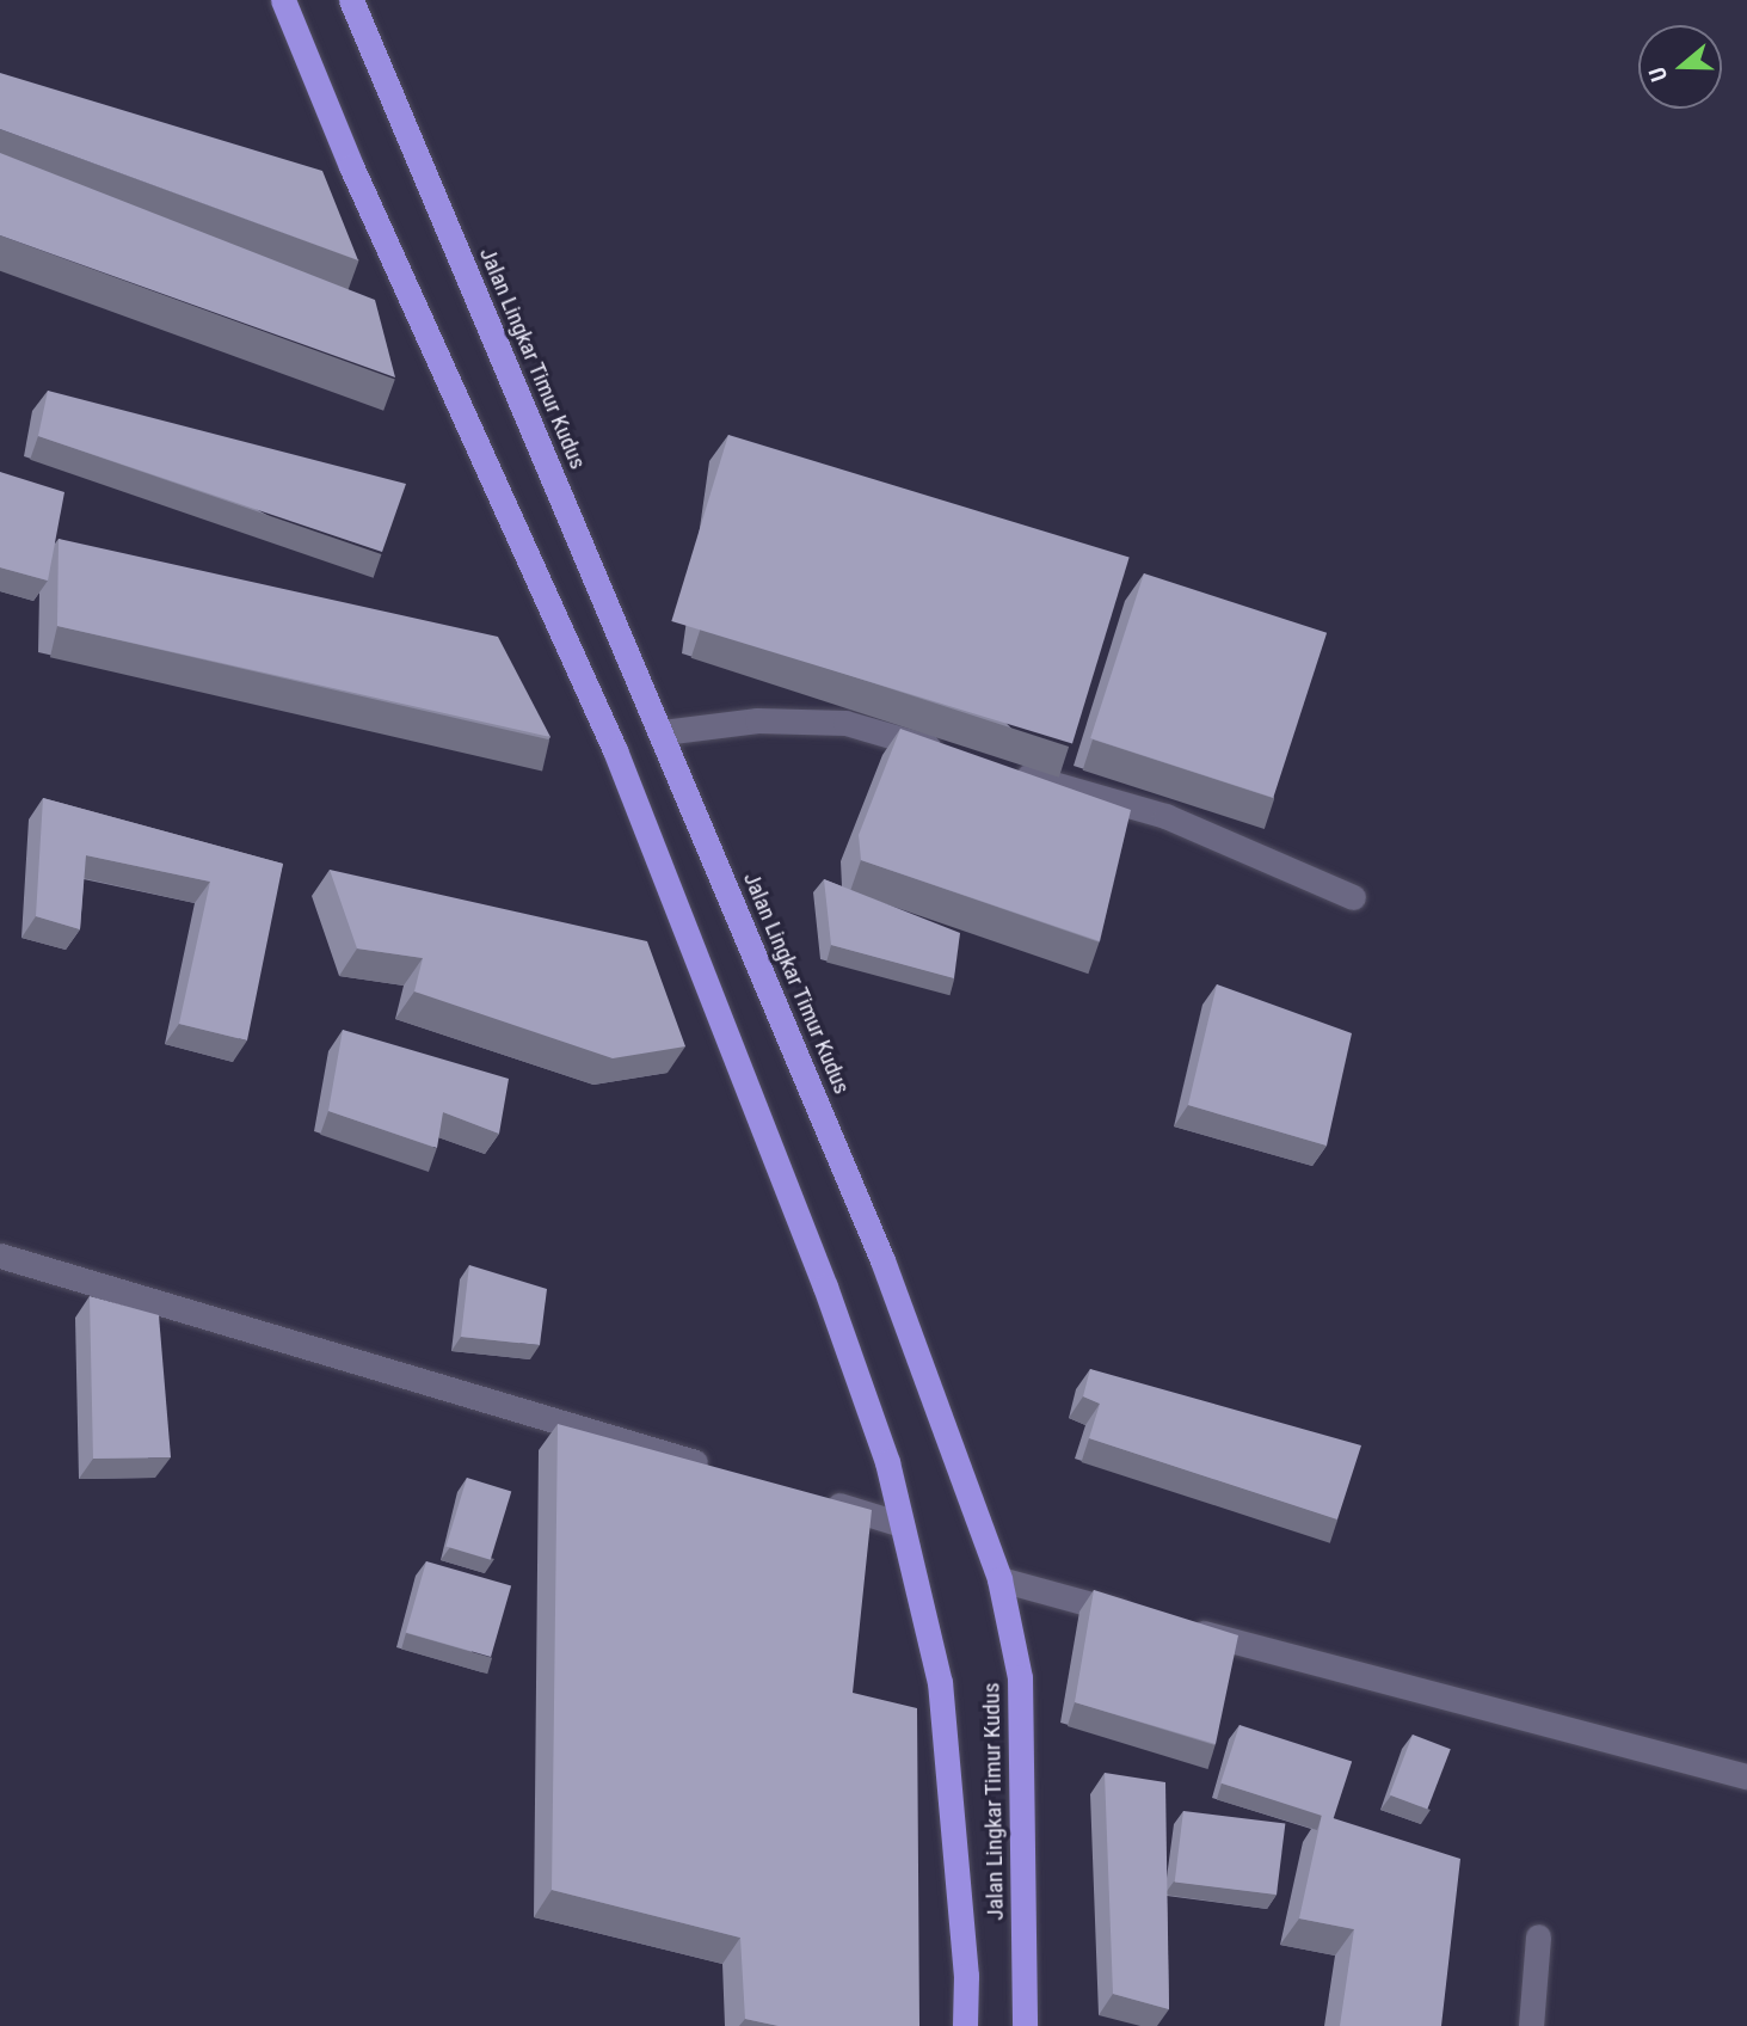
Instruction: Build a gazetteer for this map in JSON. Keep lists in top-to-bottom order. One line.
{"streets":{"highway":["Jalan Lingkar Timur Kudus"]},"north":"left"}
